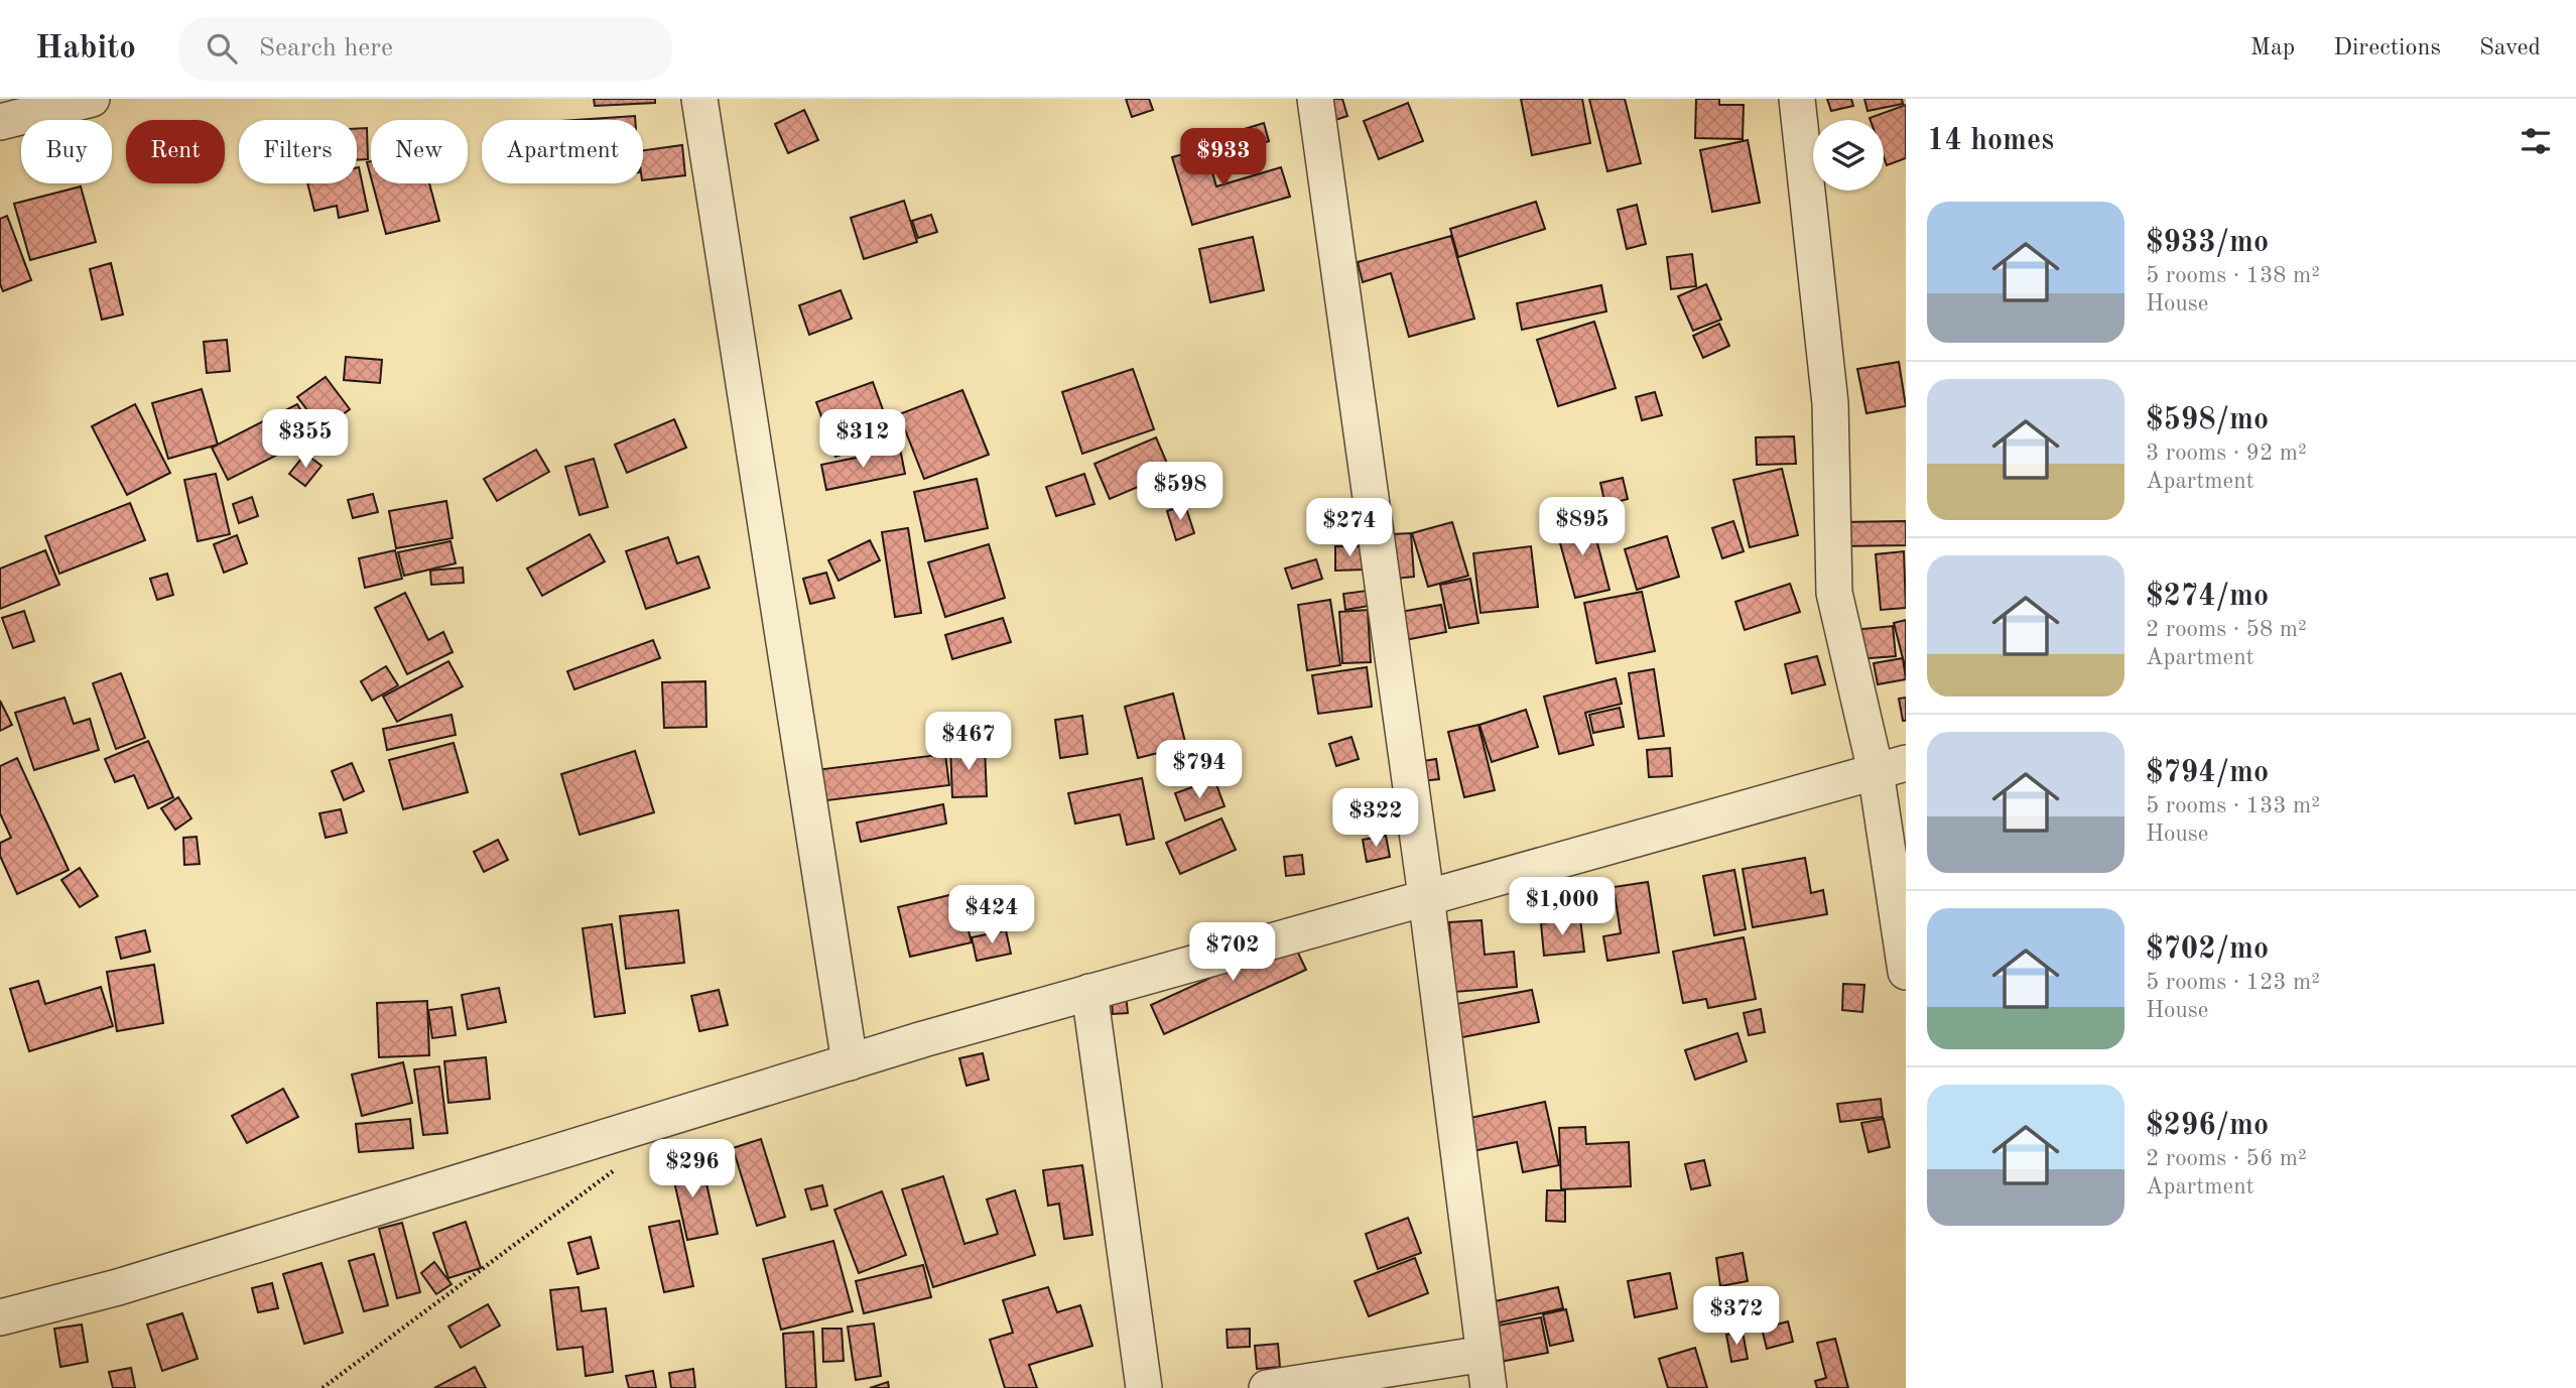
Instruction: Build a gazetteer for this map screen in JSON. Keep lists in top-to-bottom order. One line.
{"page":{"header":"Habito","search":"Search here","nav":["Map","Directions","Saved"],"heading":"14 homes","chip":["Buy","Rent","Filters","New","Apartment"],"price":["$933","$355","$312","$598","$895","$274","$467","$794","$322","$1,000","$424","$702","$296","$372"],"list":[{"name":"$933/mo","note":"5 rooms · 138 m² · House"},{"name":"$598/mo","note":"3 rooms · 92 m² · Apartment"},{"name":"$274/mo","note":"2 rooms · 58 m² · Apartment"},{"name":"$794/mo","note":"5 rooms · 133 m² · House"},{"name":"$702/mo","note":"5 rooms · 123 m² · House"},{"name":"$296/mo","note":"2 rooms · 56 m² · Apartment"}]}}
